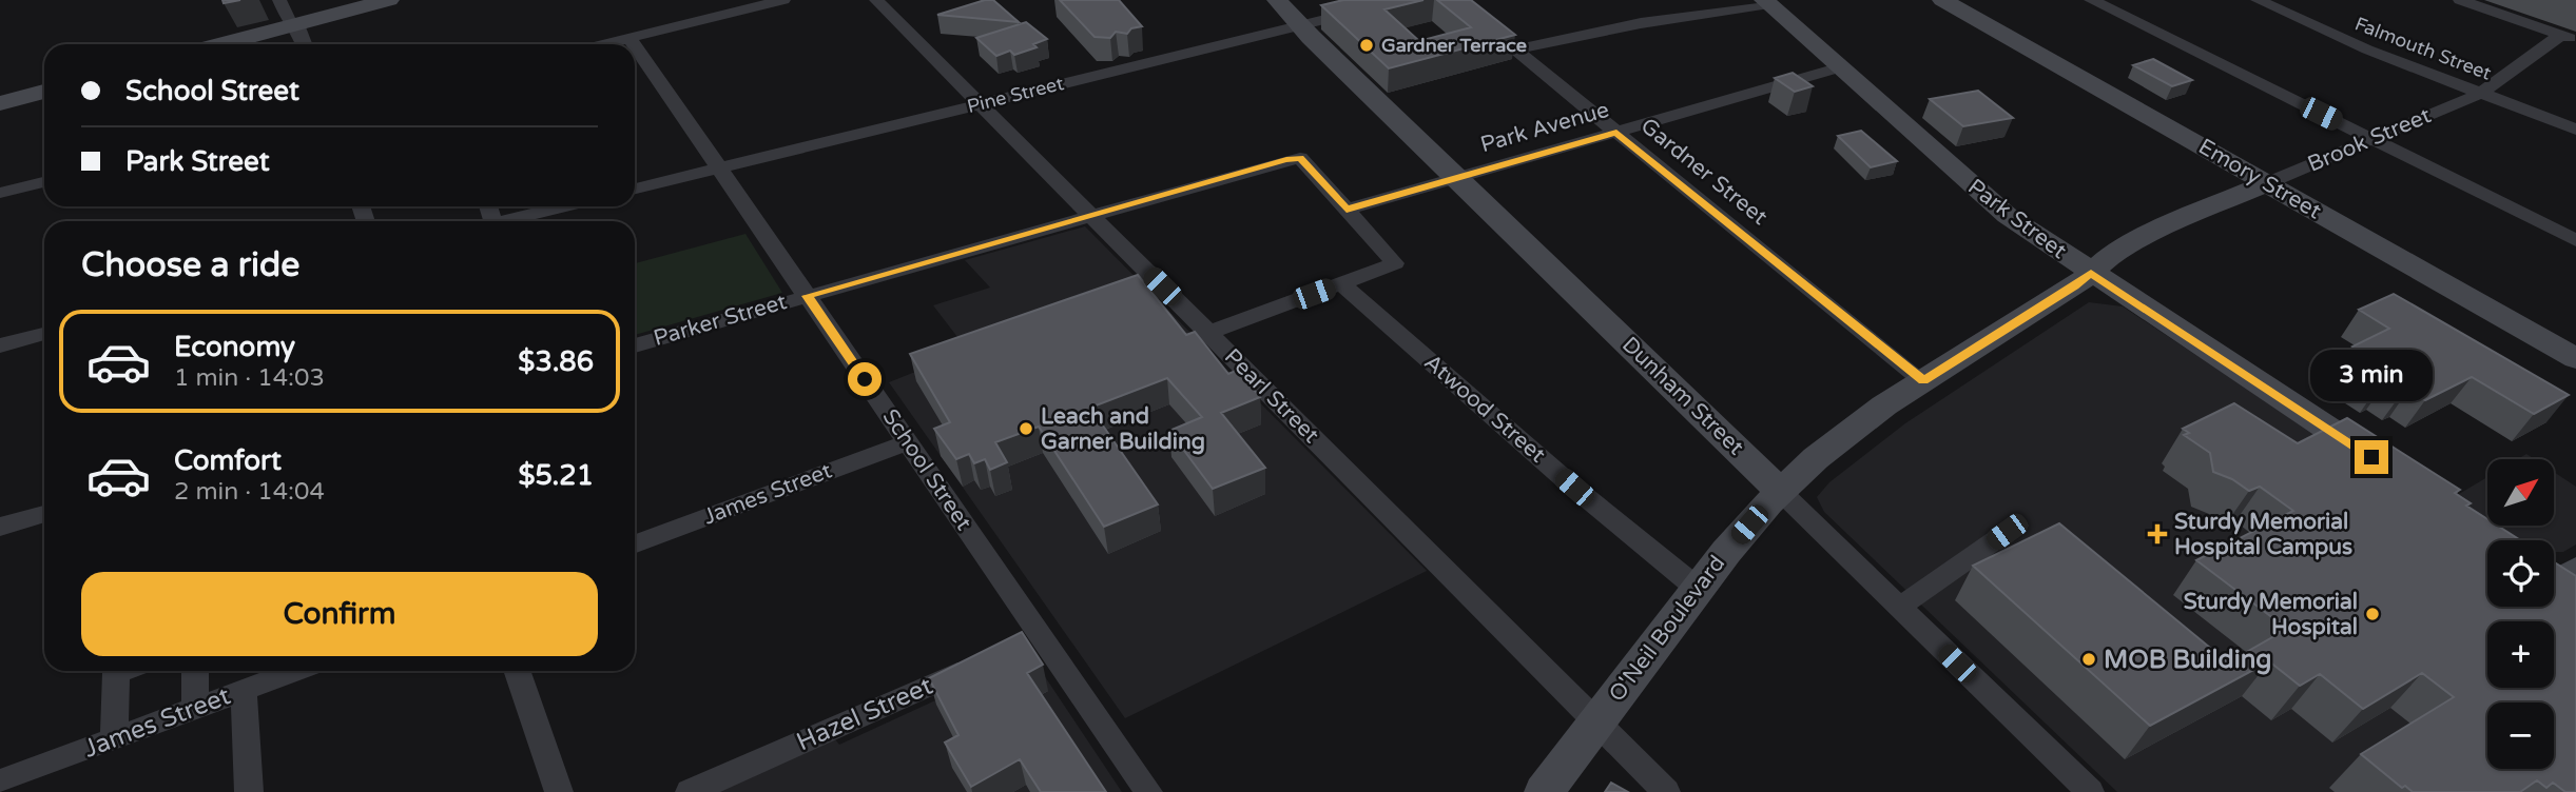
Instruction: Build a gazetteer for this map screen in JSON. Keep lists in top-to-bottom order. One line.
{"streets":{"main road":["Brook Street","Emory Street","Park Street","Dunham Street","O'Neil Boulevard"],"street":["Falmouth Street","Pine Street","Park Avenue","Gardner Street","Parker Street","Pearl Street","Atwood Street","School Street","James Street","Hazel Street"]},"crossings":[["Falmouth Street","Brook Street"],["Pine Street","Pearl Street"],["Pine Street","Dunham Street"],["Pine Street","School Street"],["Park Avenue","Gardner Street"],["Park Avenue","Park Street"],["Park Avenue","Parker Street"],["Park Avenue","Dunham Street"],["Brook Street","Emory Street"],["Brook Street","Park Street"],["Brook Street","O'Neil Boulevard"],["Gardner Street","O'Neil Boulevard"],["Park Street","O'Neil Boulevard"],["Parker Street","Pearl Street"],["Parker Street","School Street"],["Pearl Street","O'Neil Boulevard"],["Dunham Street","O'Neil Boulevard"],["Atwood Street","O'Neil Boulevard"],["School Street","James Street"]],"places":{"other":["Gardner Terrace","Leach and Garner Building","Sturdy Memorial Hospital","MOB Building"],"health":["Sturdy Memorial Hospital Campus"]},"north":"top right","page":{"banner":["School Street","Park Street"],"heading":"Choose a ride","list":[{"name":"Economy","note":"1 min · 14:03","value":"$3.86"},{"name":"Comfort","note":"2 min · 14:04","value":"$5.21"}],"bubble":"3 min","map_buttons":["+","−"],"buttons":"Confirm"}}
